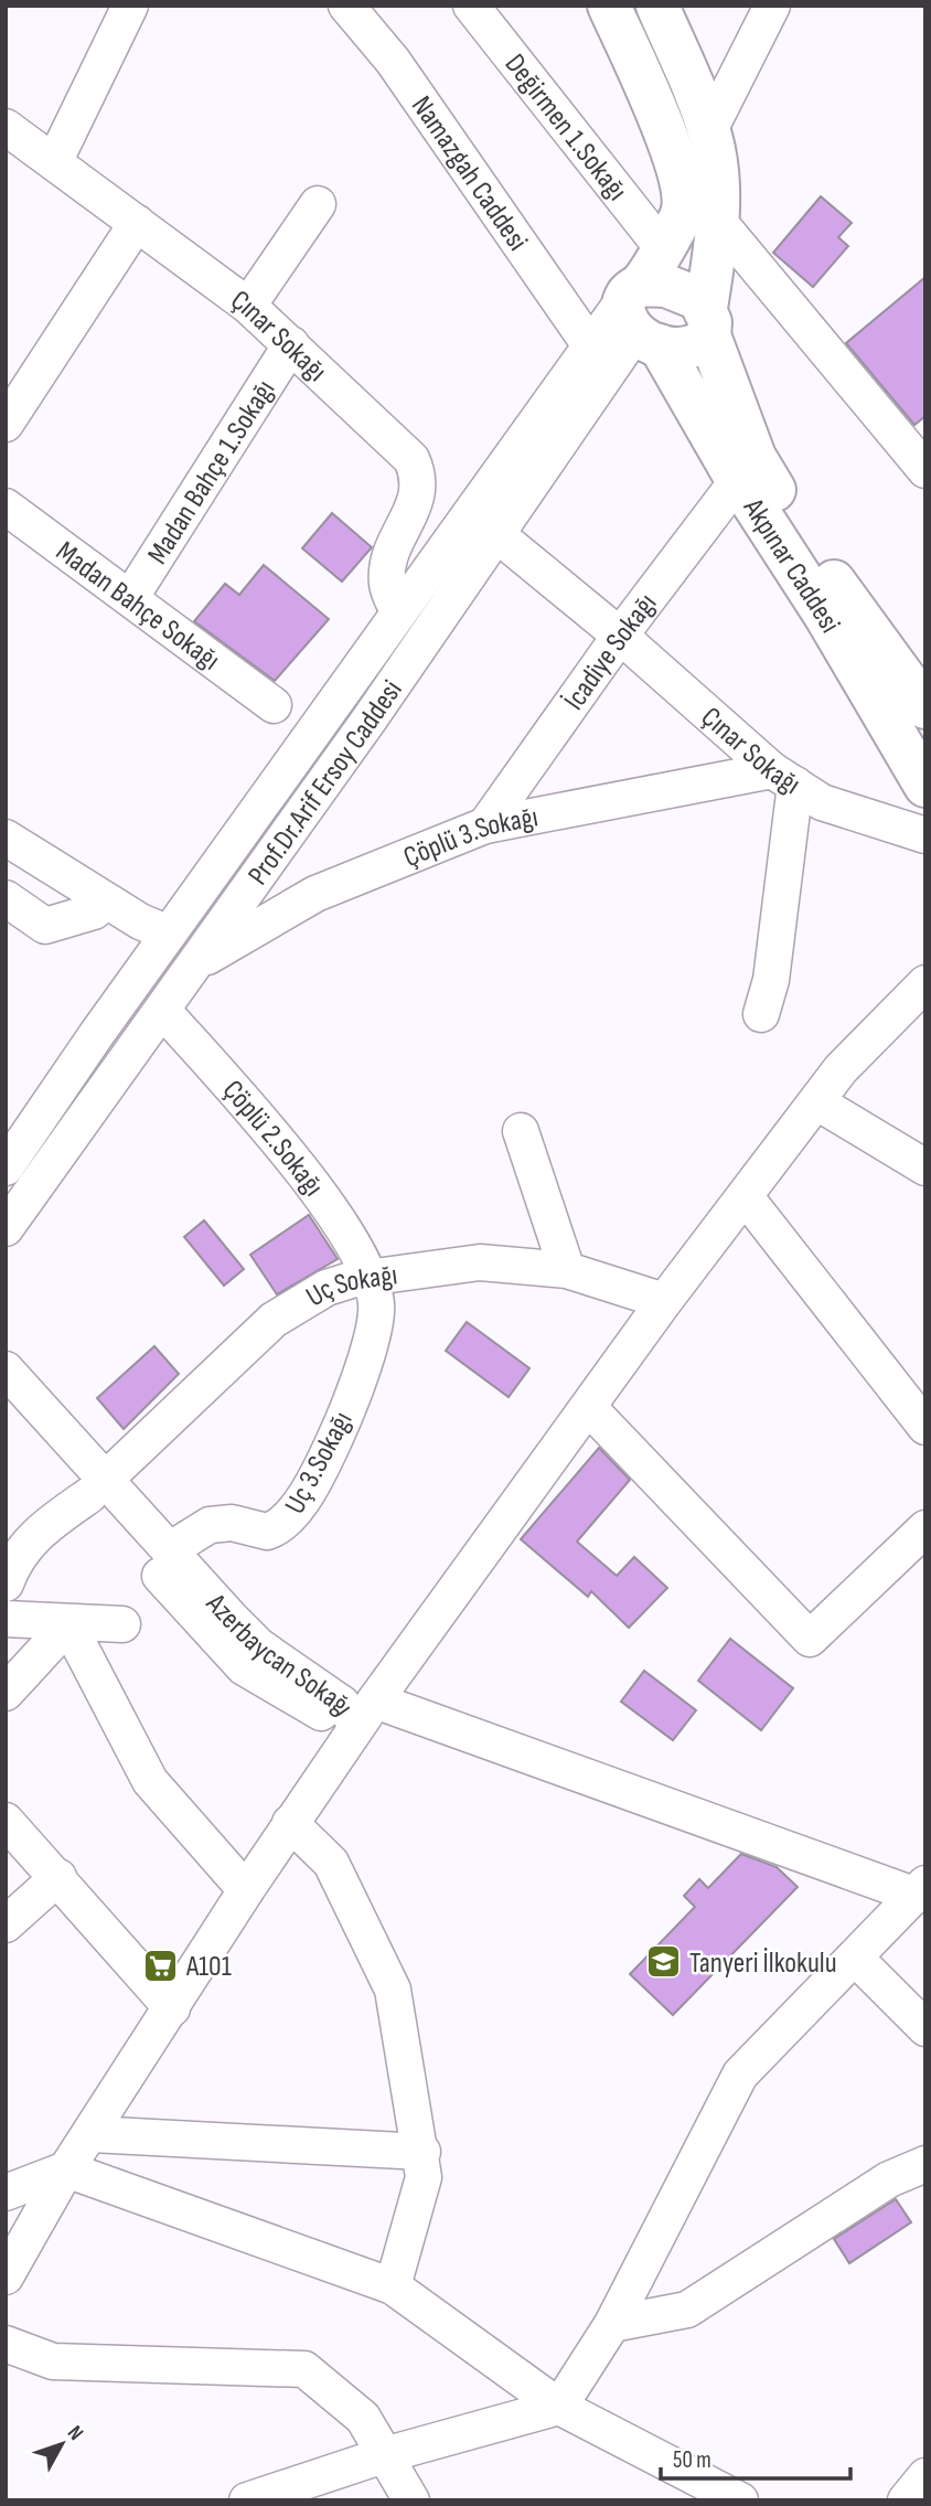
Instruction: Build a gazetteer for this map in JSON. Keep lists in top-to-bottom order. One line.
{"streets":{"main road":["Akpınar Caddesi"],"street":["Değirmen 1.Sokağı","Namazgah Caddesi","Çınar Sokağı","Madan Bahçe 1.Sokağı","Madan Bahçe Sokağı","İcadiye Sokağı","Prof.Dr.Arif Ersoy Caddesi","Çöplü 3.Sokağı","Çöplü 2.Sokağı","Uç Sokağı","Uç 3.Sokağı","Azerbaycan Sokağı"]},"crossings":[["Namazgah Caddesi","Prof.Dr.Arif Ersoy Caddesi"],["Çınar Sokağı","Madan Bahçe 1.Sokağı"],["Çınar Sokağı","İcadiye Sokağı"],["Çınar Sokağı","Prof.Dr.Arif Ersoy Caddesi"],["Çınar Sokağı","Çöplü 3.Sokağı"],["Madan Bahçe 1.Sokağı","Madan Bahçe Sokağı"],["Akpınar Caddesi","İcadiye Sokağı"],["Akpınar Caddesi","Prof.Dr.Arif Ersoy Caddesi"],["İcadiye Sokağı","Çöplü 3.Sokağı"],["Prof.Dr.Arif Ersoy Caddesi","Çöplü 3.Sokağı"],["Prof.Dr.Arif Ersoy Caddesi","Çöplü 2.Sokağı"],["Çöplü 2.Sokağı","Uç Sokağı"],["Çöplü 2.Sokağı","Uç 3.Sokağı"],["Uç Sokağı","Uç 3.Sokağı"],["Uç Sokağı","Azerbaycan Sokağı"],["Uç 3.Sokağı","Azerbaycan Sokağı"]],"places":{"school or university":["Tanyeri İlkokulu"],"supermarket":["A101"]},"scale_bar":"50 m","north":"top right"}
